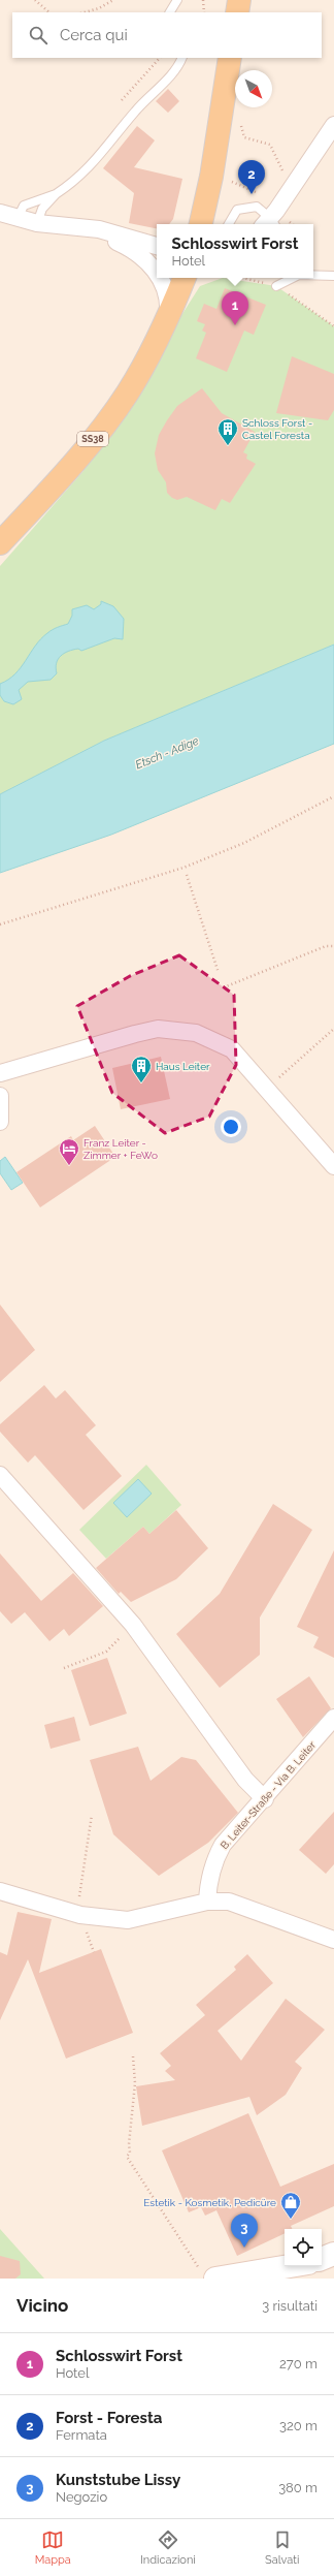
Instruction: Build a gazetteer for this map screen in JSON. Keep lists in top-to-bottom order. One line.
{"streets":{"main road":["SS38"],"street":["B. Leiter-Straße - Via B. Leiter"]},"water":["Etsch - Adige"],"places":{"building":["Schloss Forst - Castel Foresta","Haus Leiter"],"hotel":["Franz Leiter - Zimmer + FeWo"],"shop":["Estetik - Kosmetik, Pedicüre"]},"north":"bottom right","page":{"search":"Cerca qui","pins":["2","1","3"],"popup":["Schlosswirt Forst","Hotel"],"heading":["Vicino","3 risultati"],"list":[{"mark":"1","name":"Schlosswirt Forst","note":"Hotel","value":"270 m"},{"mark":"2","name":"Forst - Foresta","note":"Fermata","value":"320 m"},{"mark":"3","name":"Kunststube Lissy","note":"Negozio","value":"380 m"}],"nav":["Mappa","Indicazioni","Salvati"]}}
